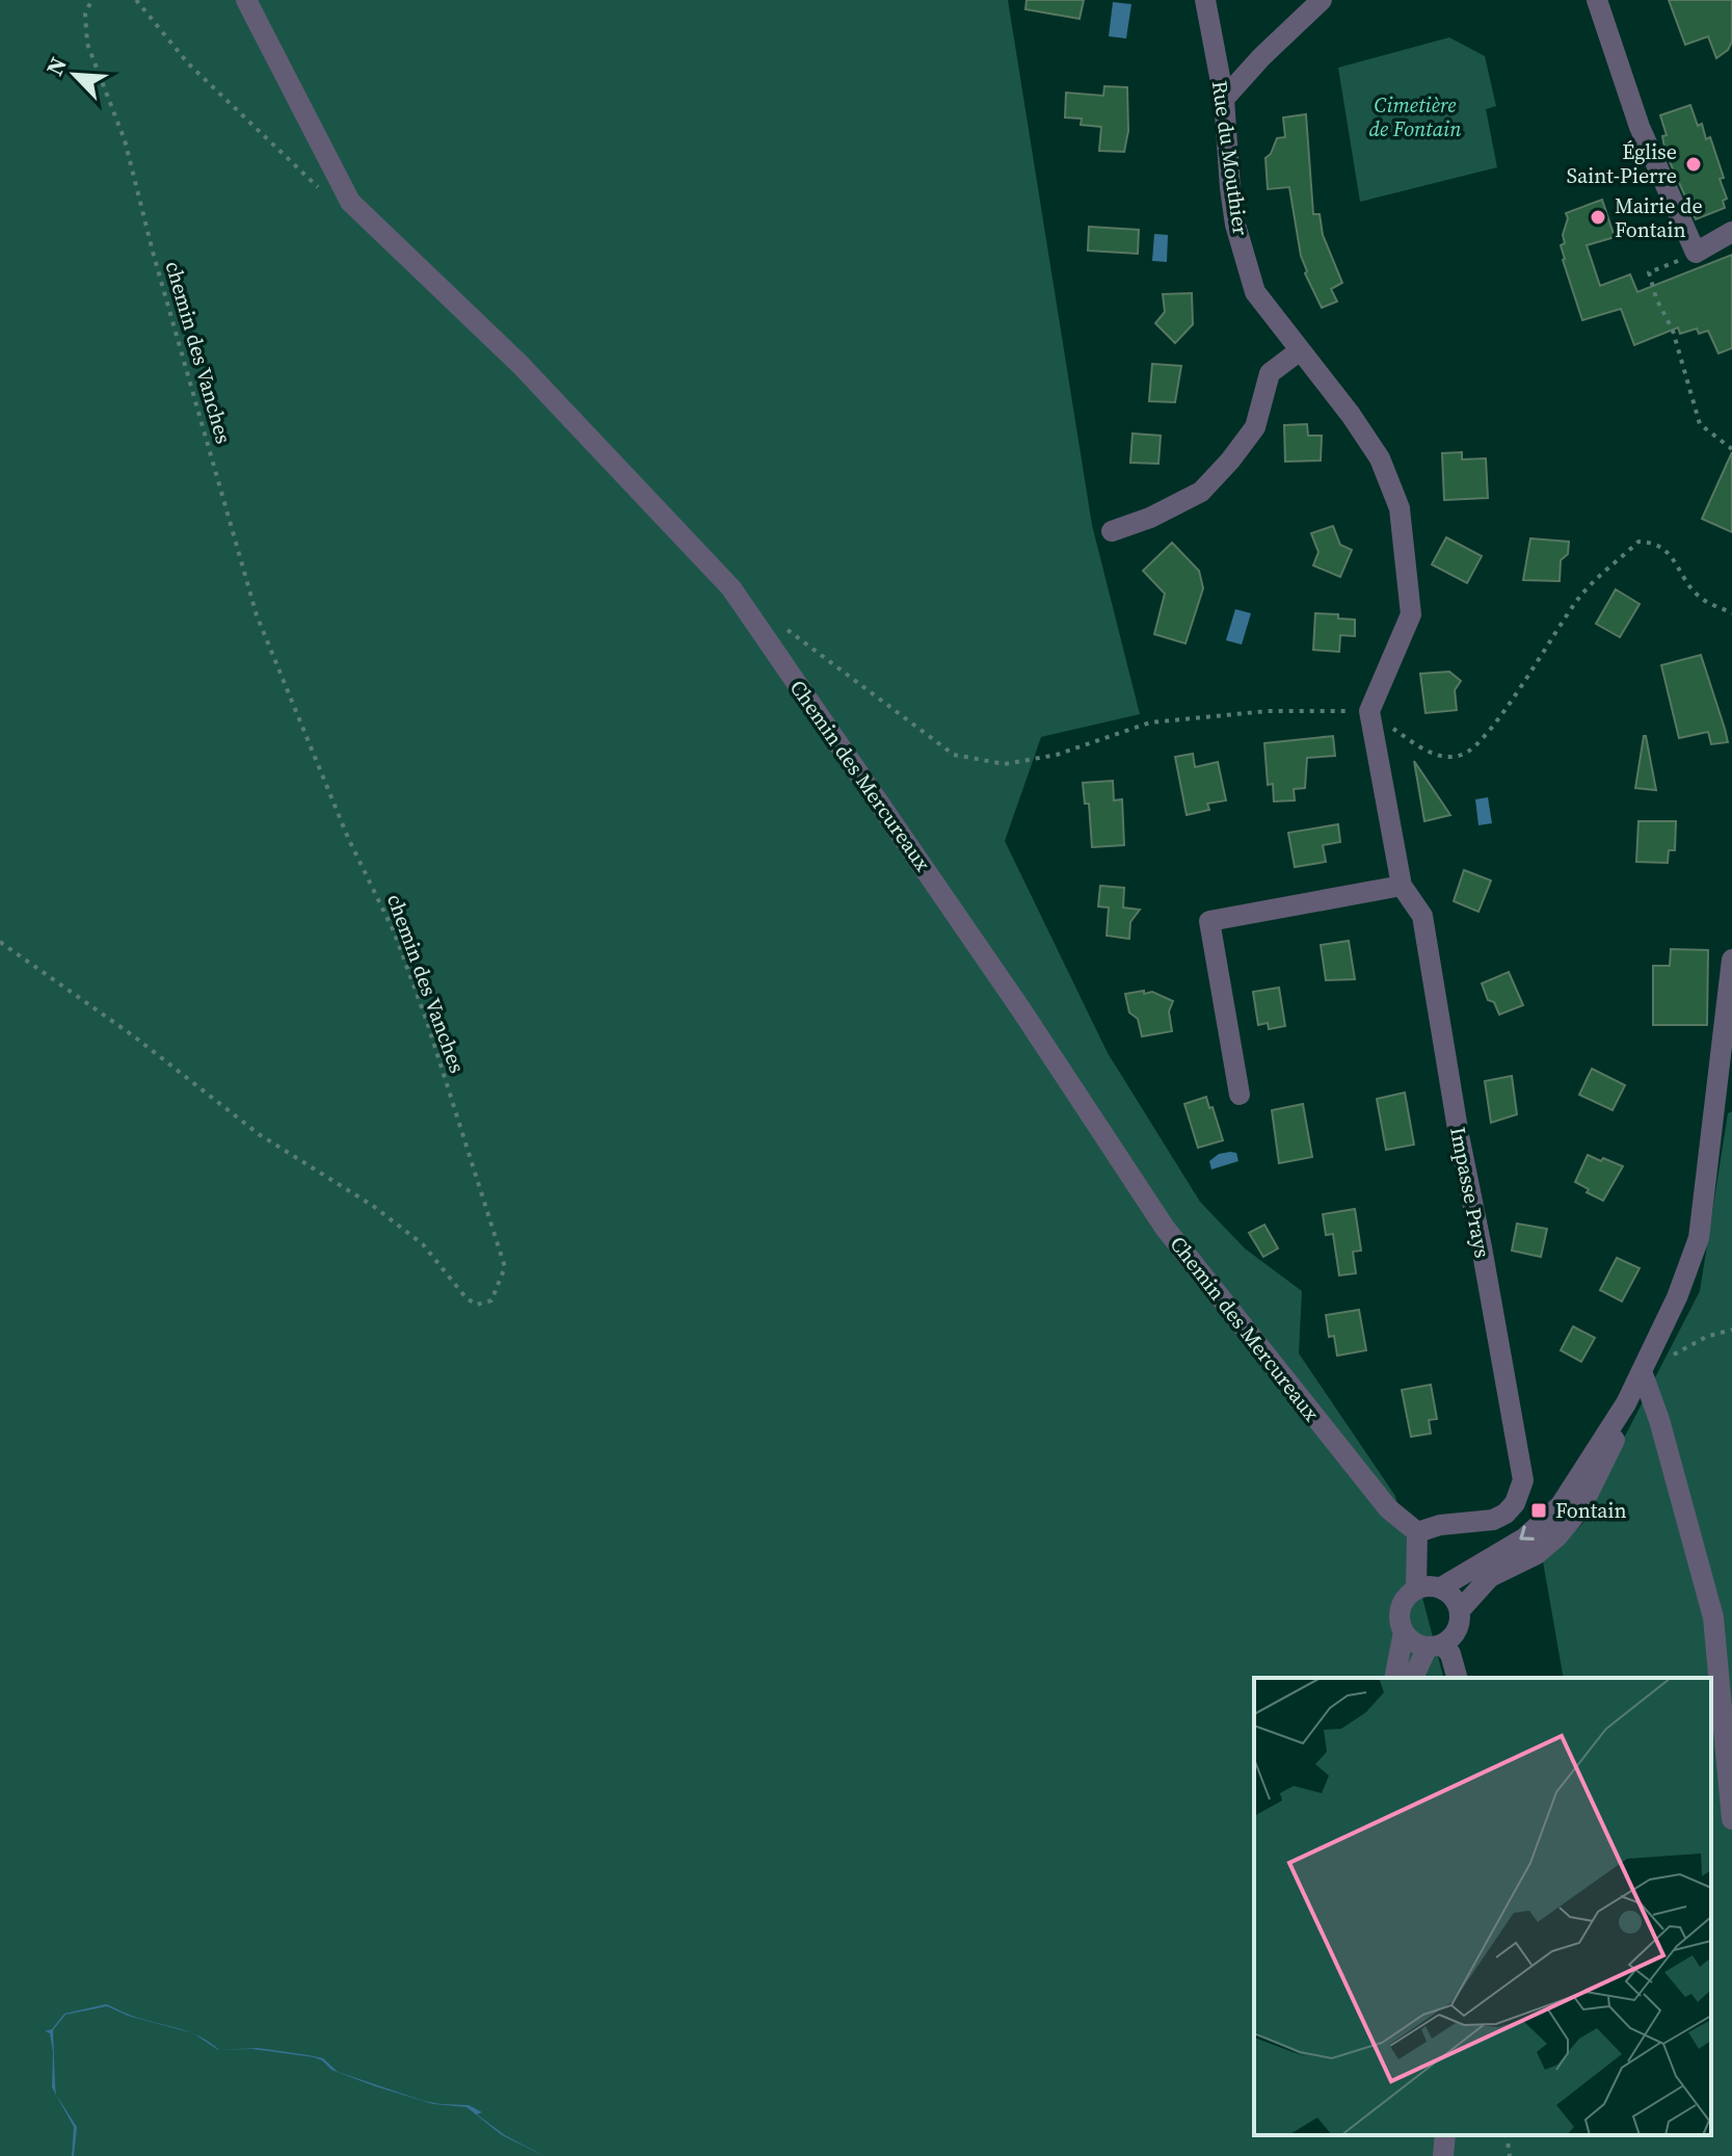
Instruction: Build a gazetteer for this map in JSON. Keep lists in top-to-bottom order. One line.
{"streets":{"street":["Rue du Mouthier","Chemin des Mercureaux","Impasse Prays"],"path":["chemin des Vanches"]},"crossings":[["Rue du Mouthier","Impasse Prays"],["Chemin des Mercureaux","Impasse Prays"]],"parks":["Cimetière de Fontain"],"places":{"other":["Église Saint-Pierre","Mairie de Fontain"],"transit":["Fontain"]},"north":"top left"}
